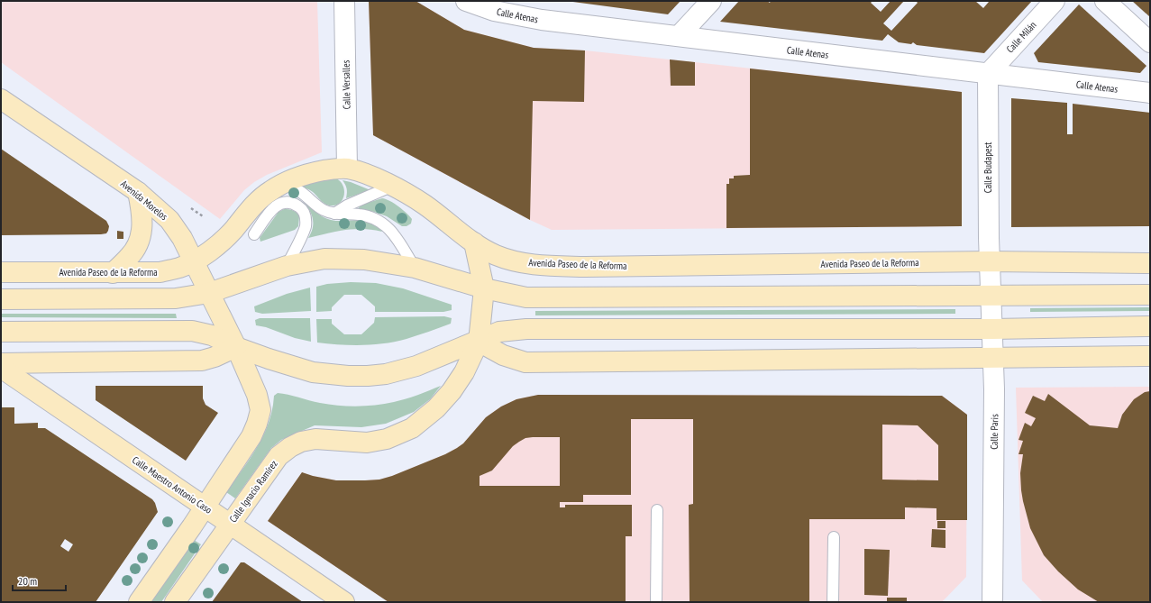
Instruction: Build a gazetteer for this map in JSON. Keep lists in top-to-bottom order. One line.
{"streets":{"street":["Calle Atenas","Calle Milán","Calle Versalles","Calle Budapest","Avenida Morelos","Avenida Paseo de la Reforma","Calle Paris","Calle Maestro Antonio Caso","Calle Ignacio Ramírez"]},"crossings":[["Calle Atenas","Calle Milán"],["Calle Atenas","Calle Budapest"],["Calle Milán","Calle Budapest"],["Calle Versalles","Avenida Paseo de la Reforma"],["Calle Budapest","Avenida Paseo de la Reforma"],["Calle Budapest","Calle Paris"],["Avenida Morelos","Avenida Paseo de la Reforma"],["Avenida Paseo de la Reforma","Calle Paris"],["Avenida Paseo de la Reforma","Calle Ignacio Ramírez"],["Calle Maestro Antonio Caso","Calle Ignacio Ramírez"]],"scale_bar":"20 m"}
